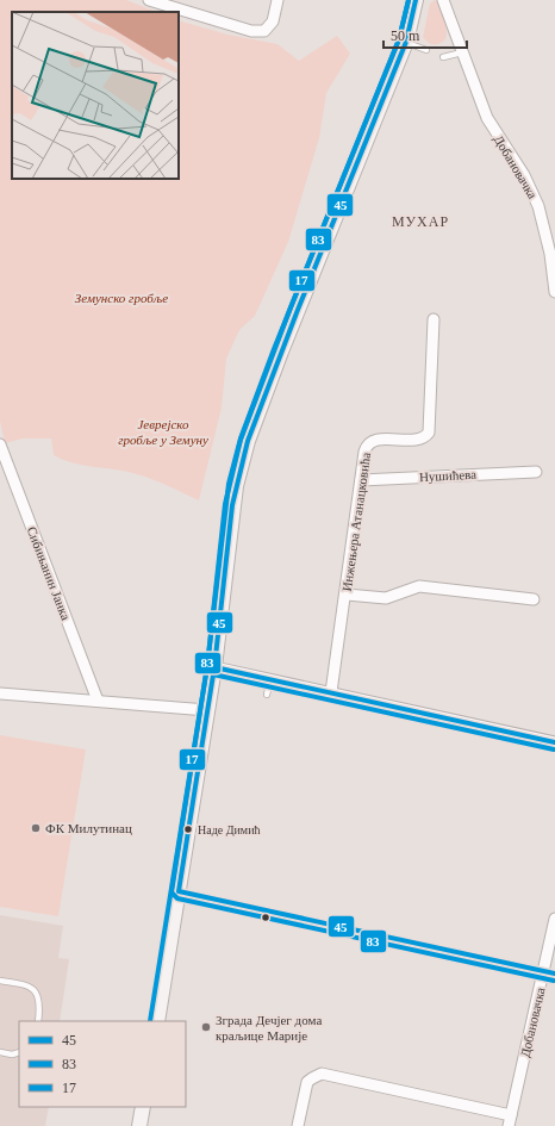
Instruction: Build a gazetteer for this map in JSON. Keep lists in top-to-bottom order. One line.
{"streets":{"street":["Добановачка","Нушићева","Инжењера Атанацковића","Сибињанин Јанка"]},"crossings":[["Нушићева","Инжењера Атанацковића"]],"districts":["МУХАР"],"parks":["Земунско гробље","Јеврејско гробље у Земуну"],"places":["ФК Милутинац","Наде Димић","Зграда Дечјег дома краљице Марије"],"lines":["transit line 45","transit line 83","transit line 17"],"legend":["45","83","17"],"scale_bar":"50 m"}
